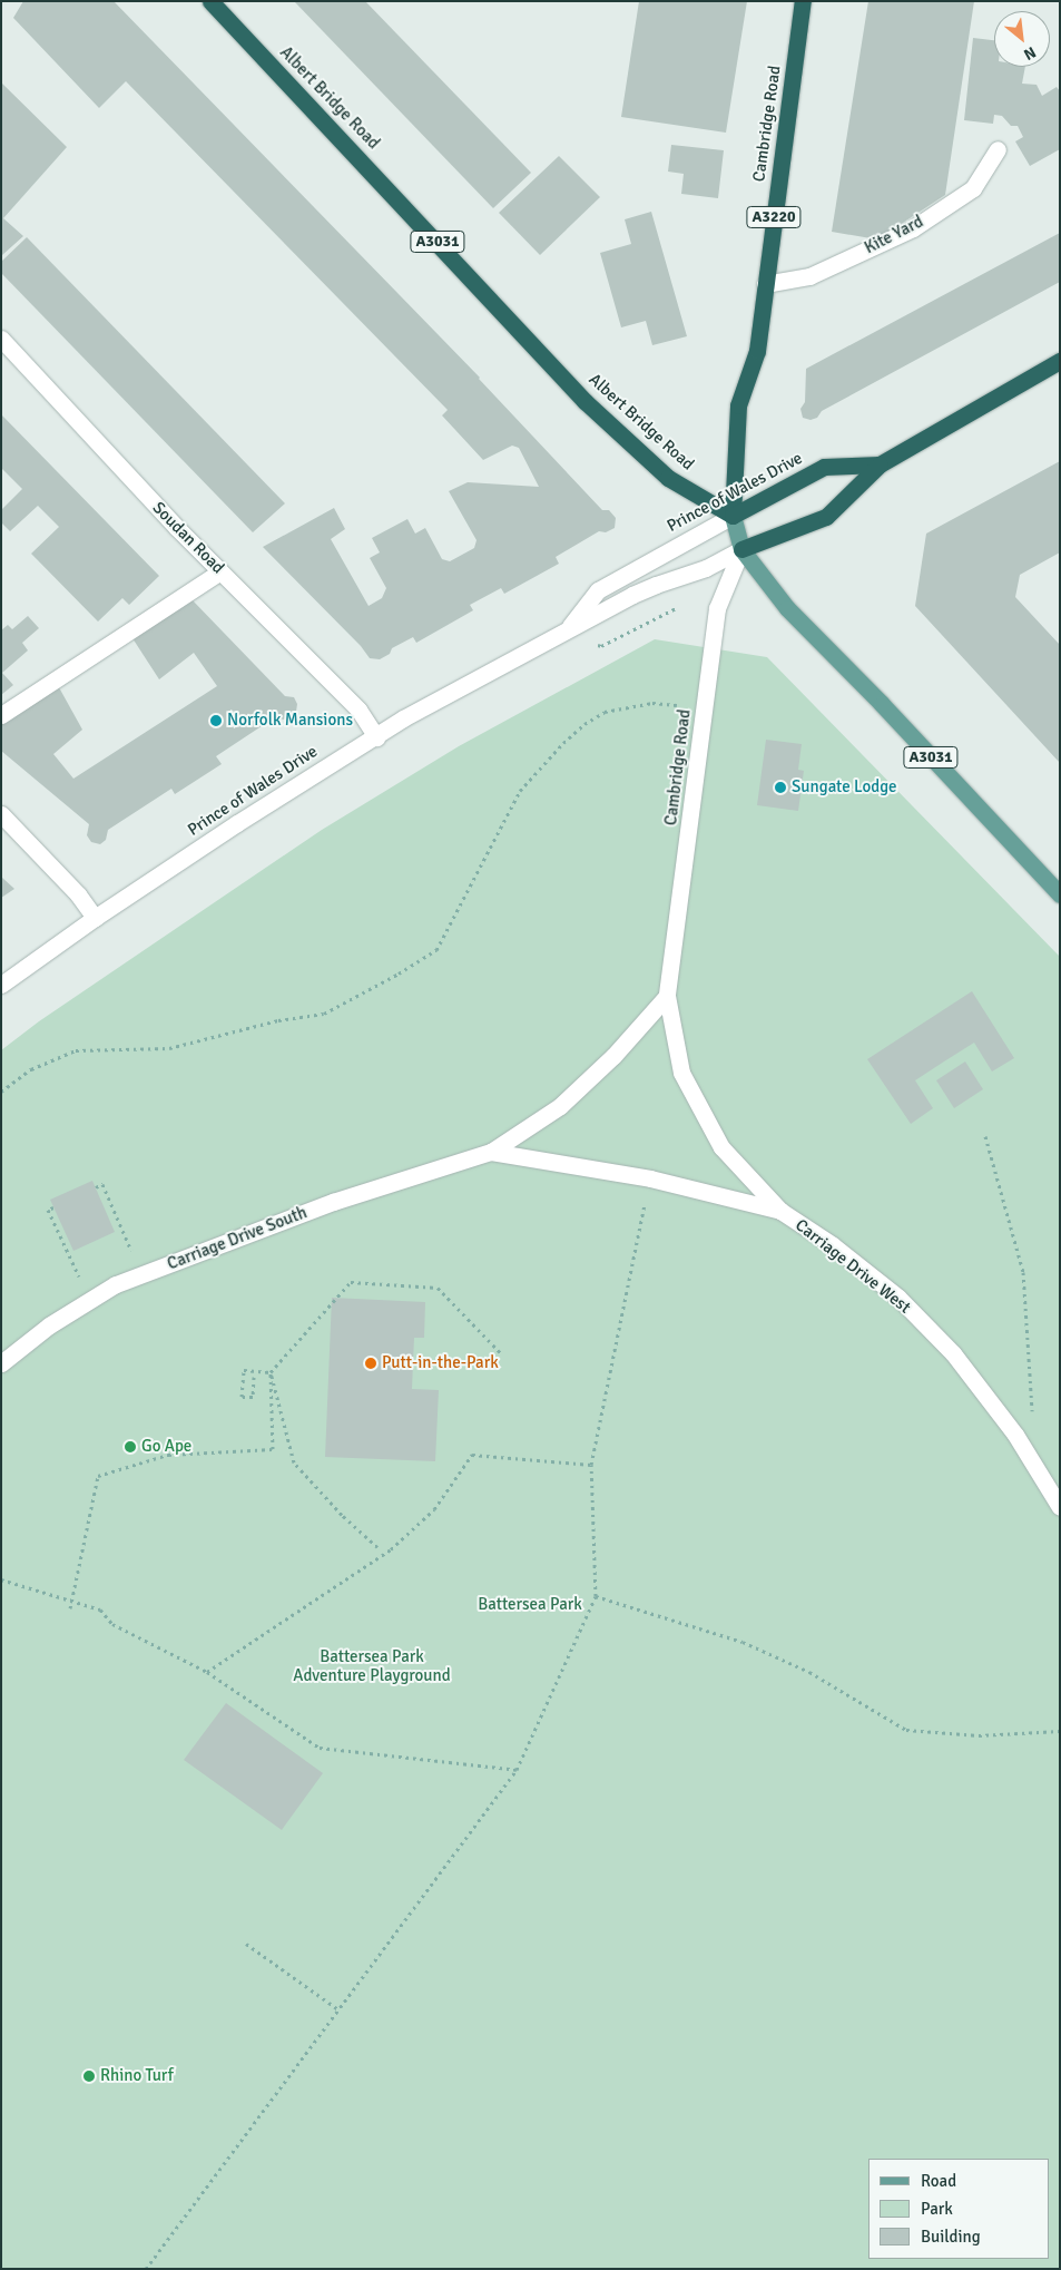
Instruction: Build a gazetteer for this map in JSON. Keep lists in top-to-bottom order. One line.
{"streets":{"highway":["Albert Bridge Road","Cambridge Road","A3220","A3031","Prince of Wales Drive"],"street":["Kite Yard","Soudan Road","Carriage Drive South","Carriage Drive West"]},"crossings":[["Albert Bridge Road","Cambridge Road"],["Albert Bridge Road","A3031"],["Albert Bridge Road","Prince of Wales Drive"],["Cambridge Road","Kite Yard"],["Cambridge Road","A3031"],["Cambridge Road","Prince of Wales Drive"],["Cambridge Road","Carriage Drive West"],["A3031","Prince of Wales Drive"],["Prince of Wales Drive","Soudan Road"],["Carriage Drive South","Carriage Drive West"]],"parks":["Battersea Park","Battersea Park Adventure Playground"],"places":["Norfolk Mansions","Sungate Lodge","Putt-in-the-Park","Go Ape","Rhino Turf"],"legend":["Road","Park","Building"],"north":"bottom right"}
